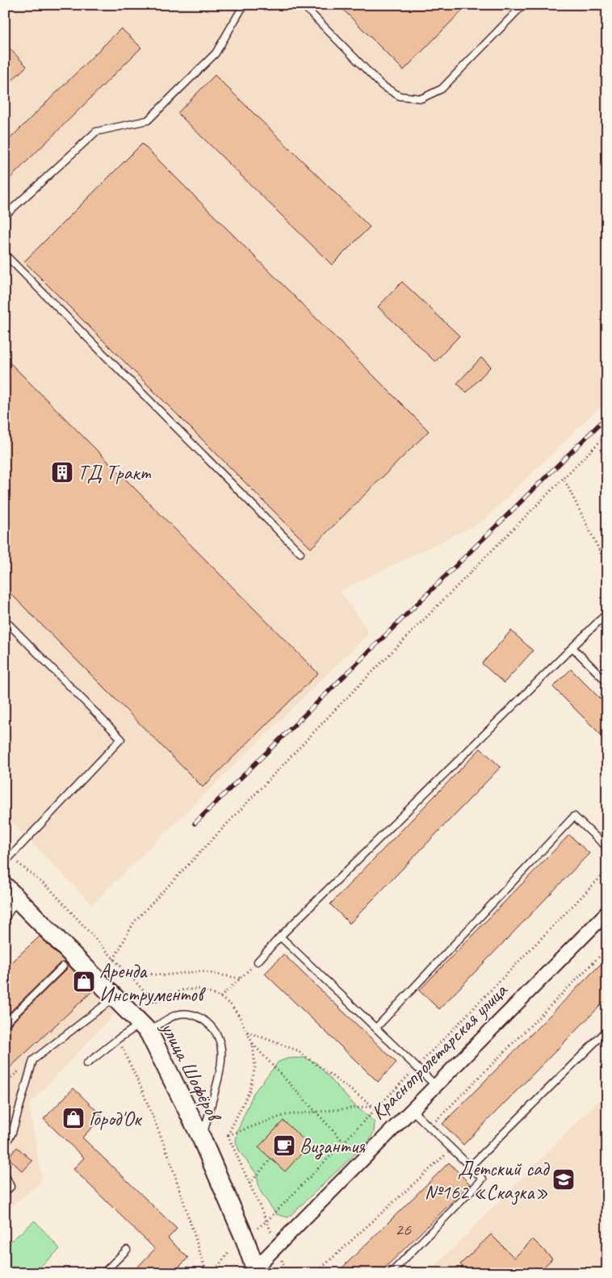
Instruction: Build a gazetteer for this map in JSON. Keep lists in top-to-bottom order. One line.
{"streets":{"street":["Краснопролетарская улица","улица Шофёров"]},"crossings":[["Краснопролетарская улица","улица Шофёров"]],"places":{"building":["ТД Тракт"],"shop":["Аренда Инструментов","Город'Ок"],"cafe":["Византия"],"school or university":["Детский сад №162 «Сказка»"]},"house_numbers":["26"]}
